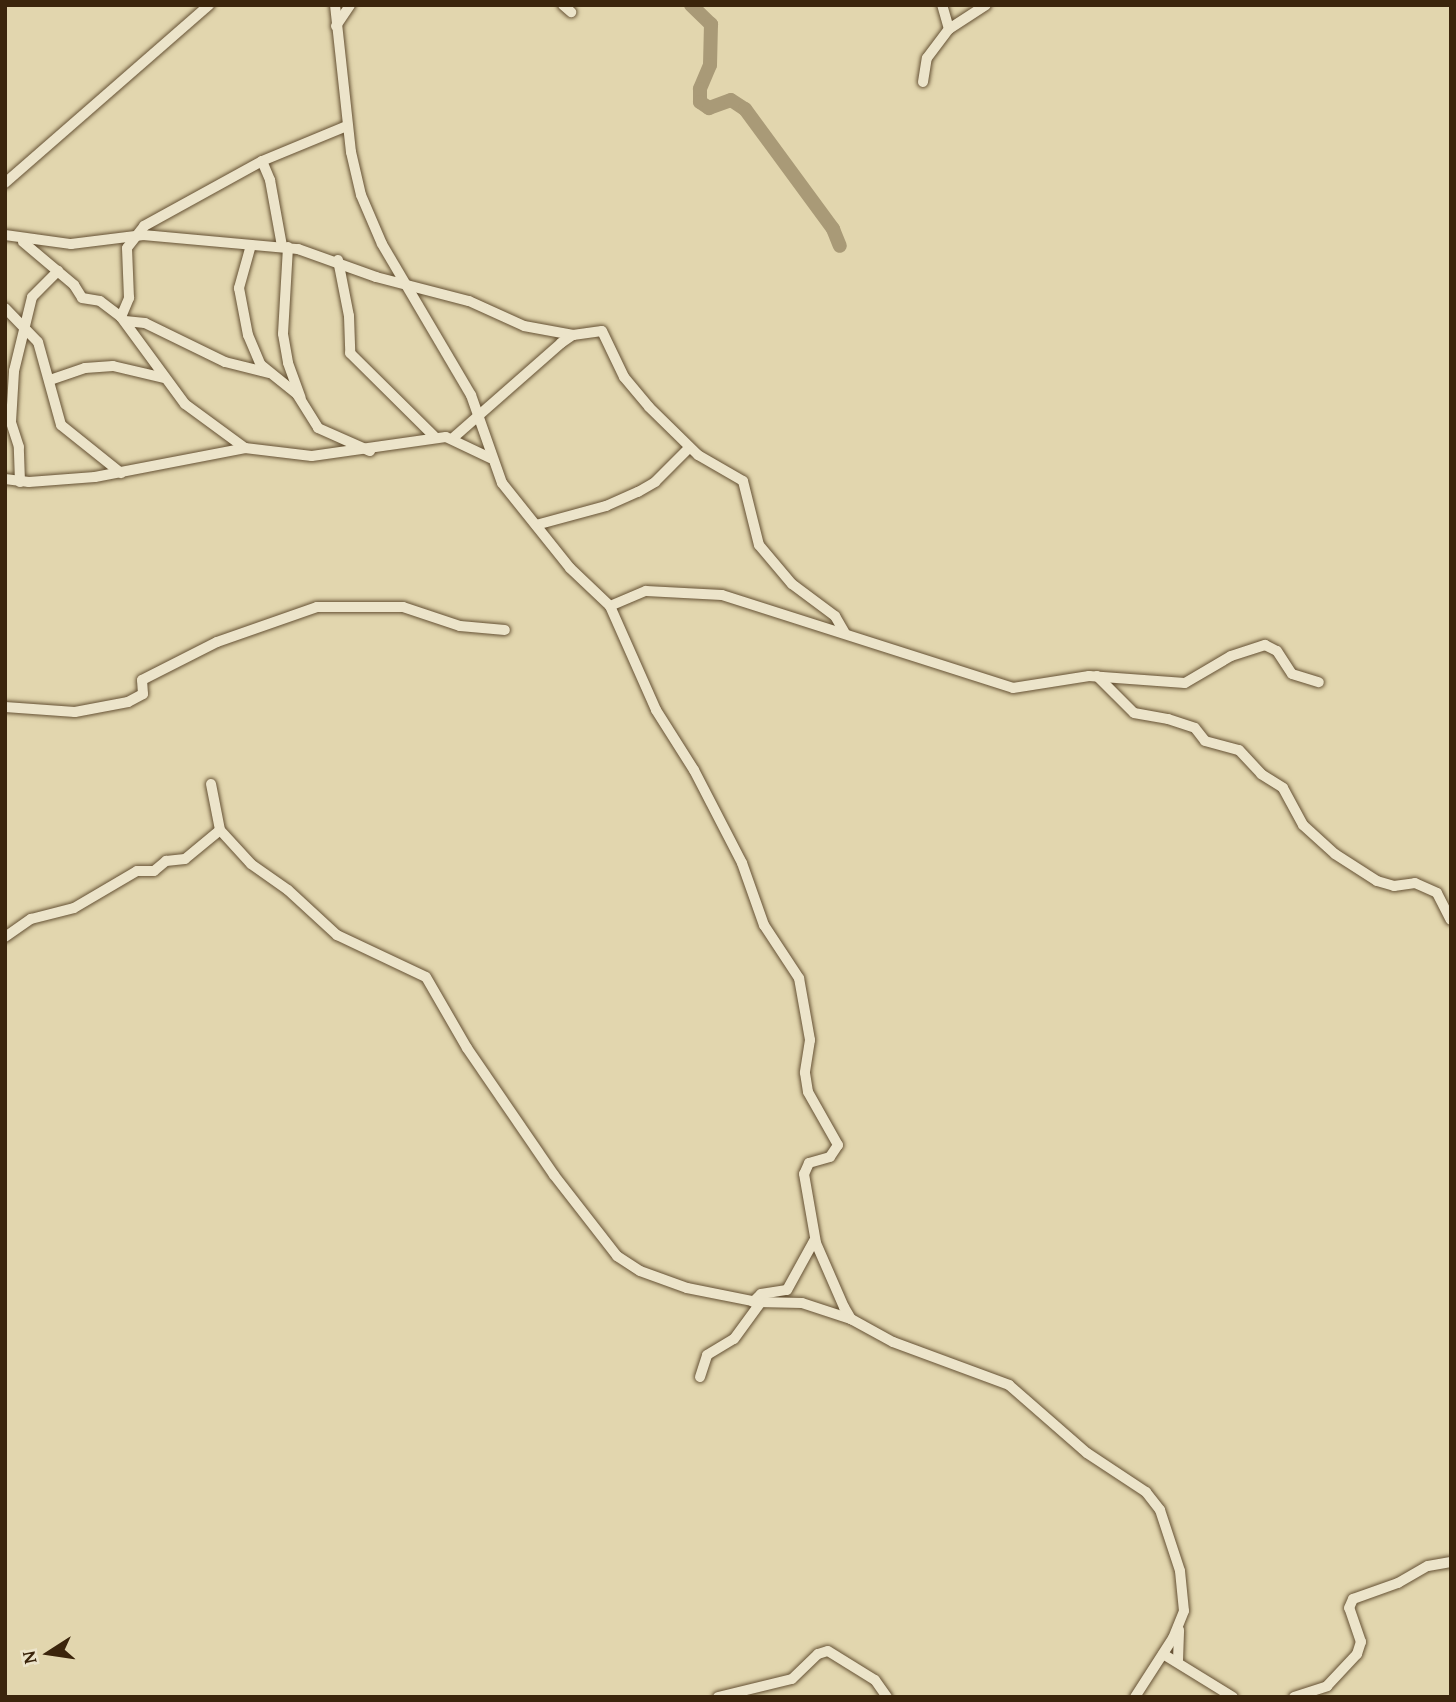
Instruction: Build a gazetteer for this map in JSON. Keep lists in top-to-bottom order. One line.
{"north":"left"}
